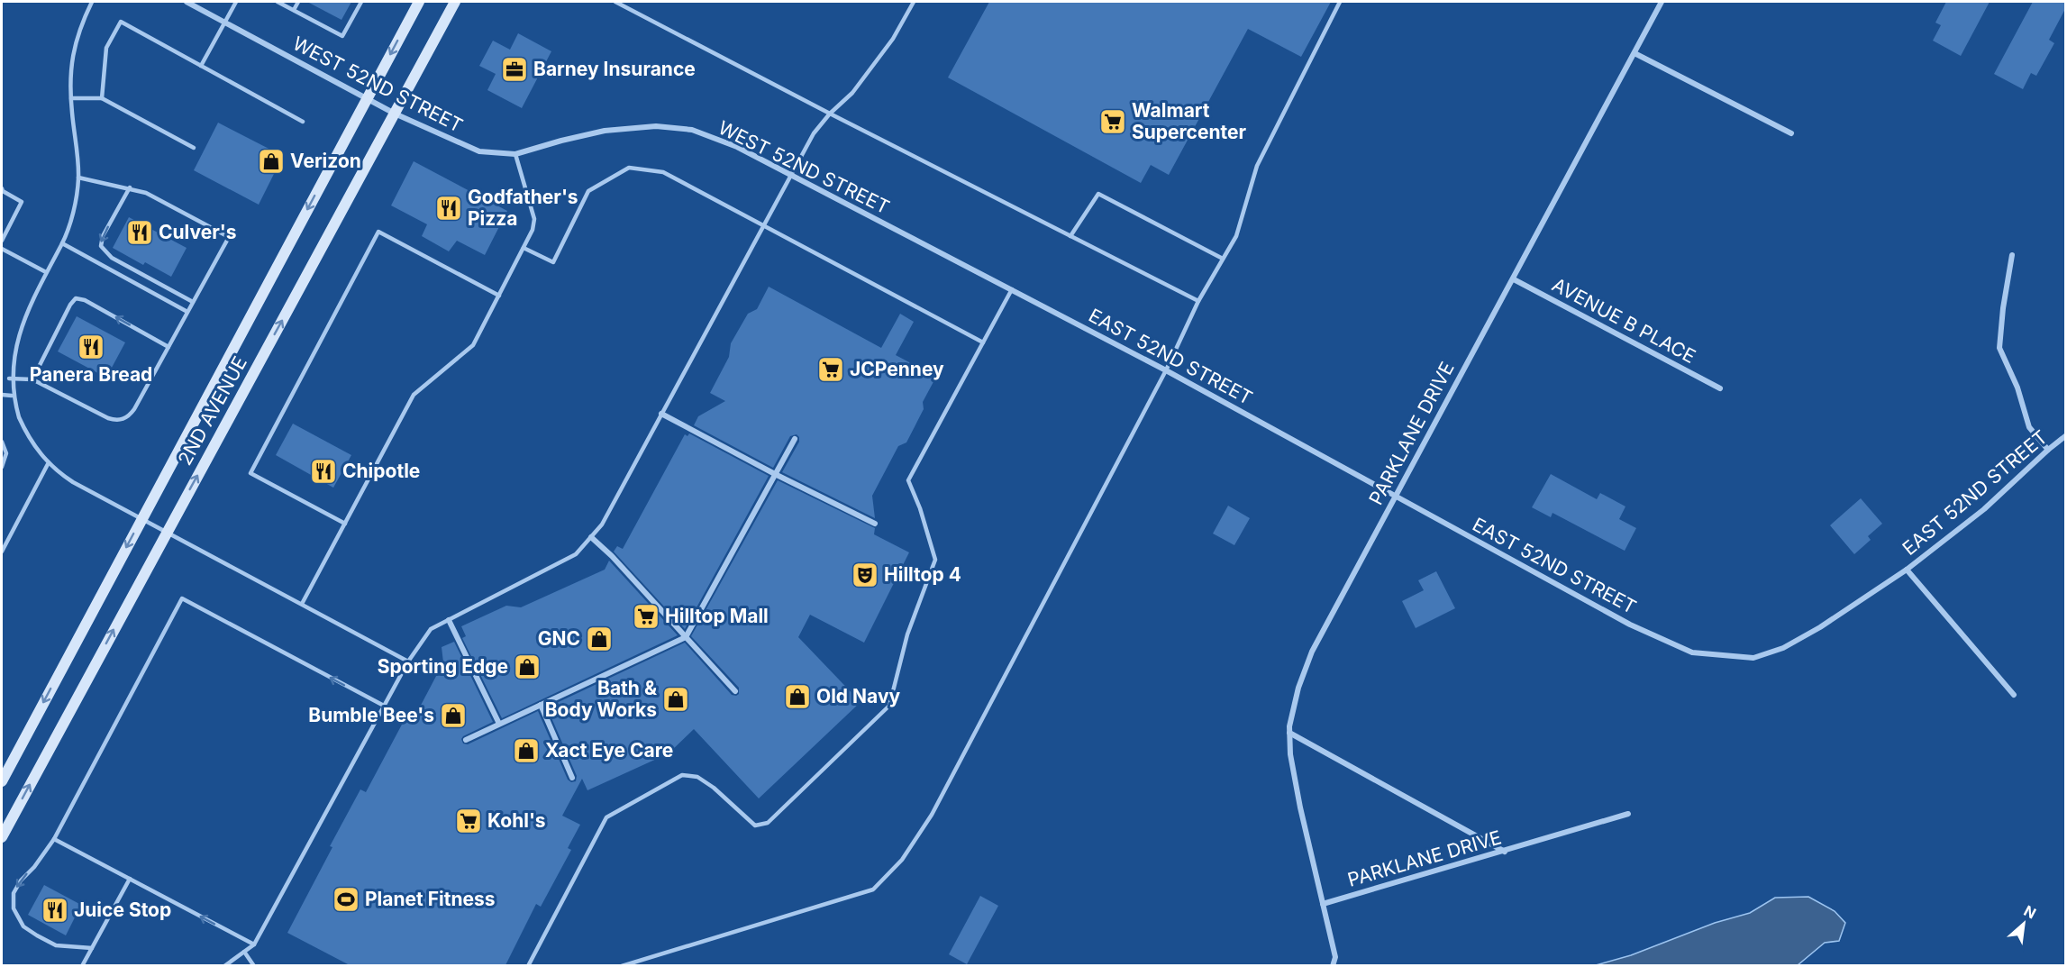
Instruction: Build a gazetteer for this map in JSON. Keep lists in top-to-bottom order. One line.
{"streets":{"main road":["2ND AVENUE"],"street":["WEST 52ND STREET","AVENUE B PLACE","EAST 52ND STREET","PARKLANE DRIVE"]},"crossings":[["WEST 52ND STREET","EAST 52ND STREET"],["WEST 52ND STREET","2ND AVENUE"],["AVENUE B PLACE","PARKLANE DRIVE"],["EAST 52ND STREET","PARKLANE DRIVE"]],"places":{"office":["Barney Insurance"],"supermarket":["Walmart Supercenter","JCPenney","Hilltop Mall","Kohl's"],"shop":["Verizon","GNC","Sporting Edge","Old Navy","Bath & Body Works","Bumble Bee's","Xact Eye Care"],"restaurant":["Godfather's Pizza","Culver's","Panera Bread","Chipotle","Juice Stop"],"theatre":["Hilltop 4"],"sports":["Planet Fitness"]},"north":"top right"}
